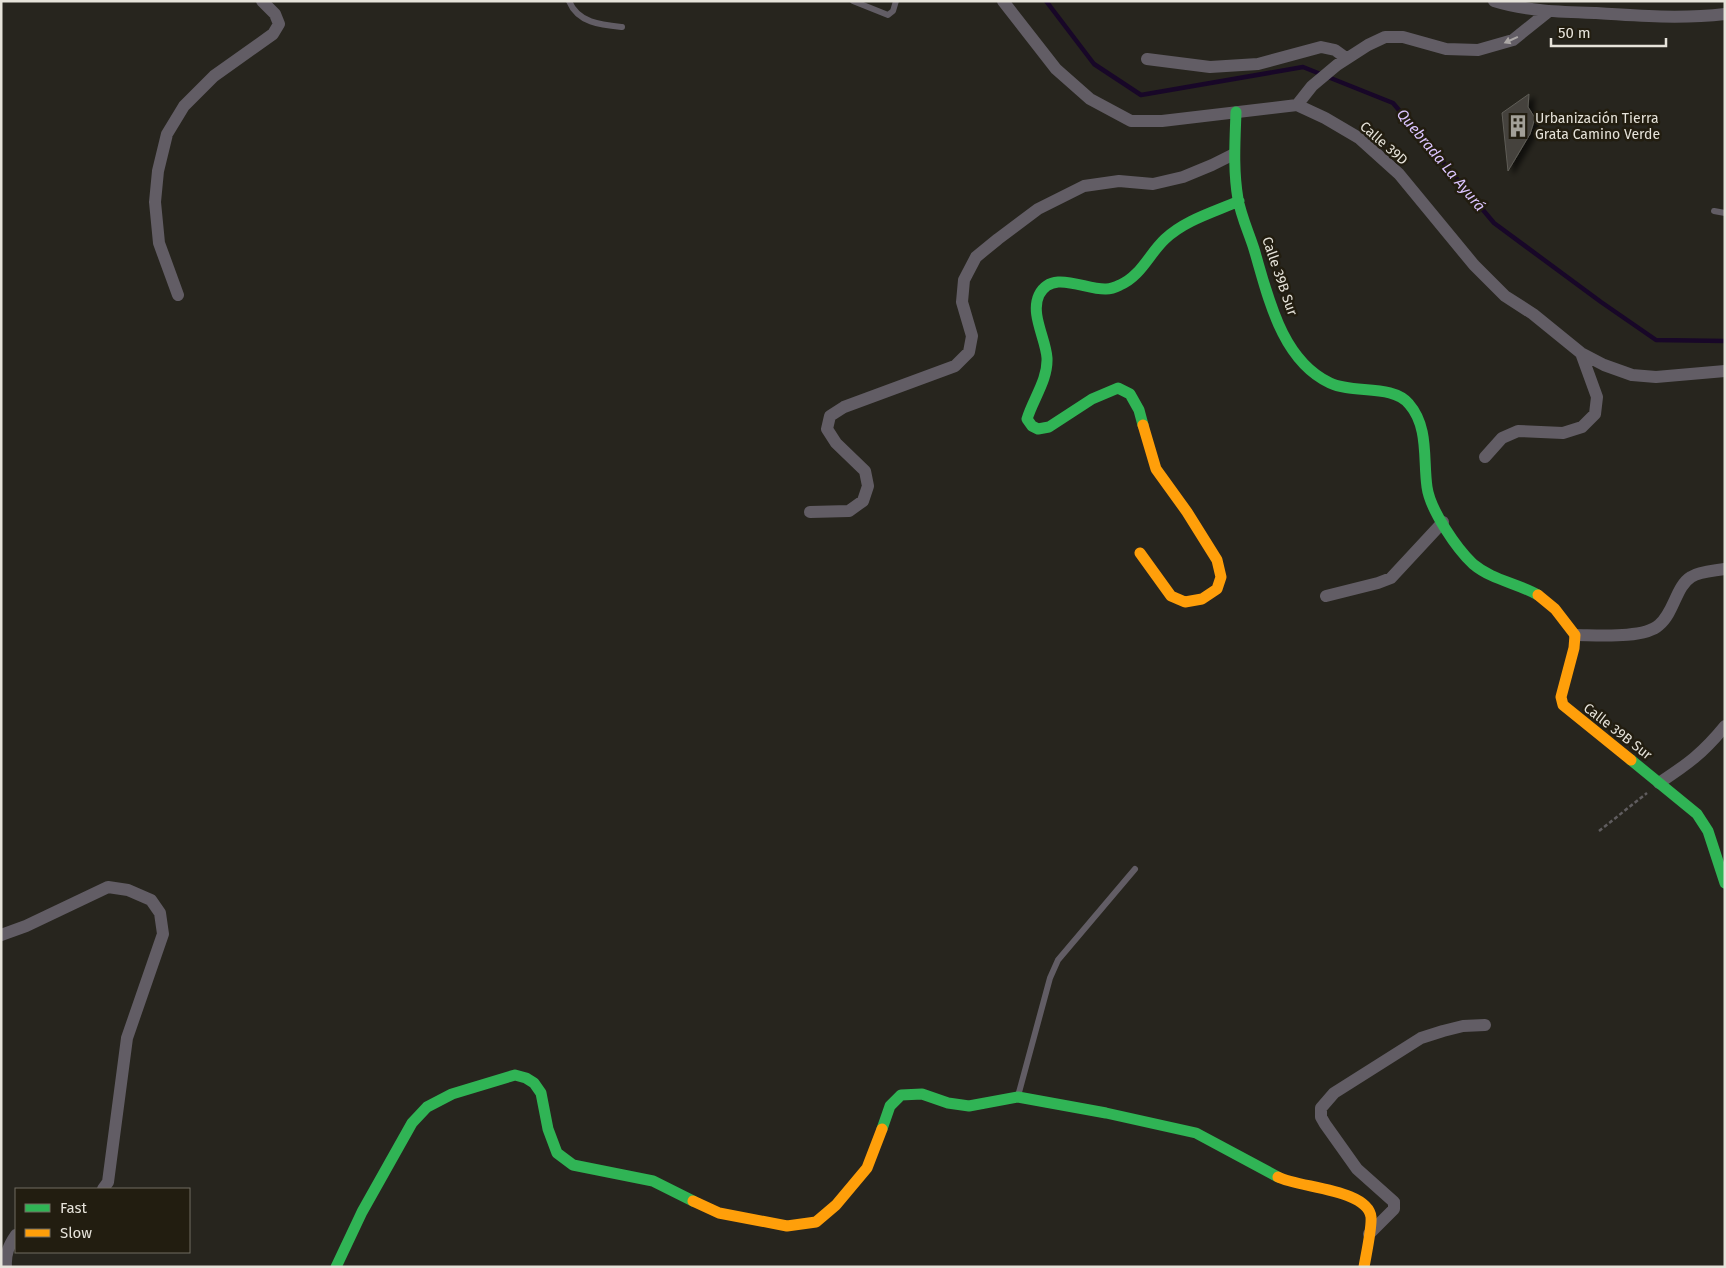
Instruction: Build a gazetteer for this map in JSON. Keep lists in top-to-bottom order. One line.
{"streets":{"street":["Calle 39D","Calle 39B Sur"]},"water":["Quebrada La Ayurá"],"places":{"building":["Urbanización Tierra Grata Camino Verde"]},"legend":["Fast","Slow"],"scale_bar":"50 m"}
